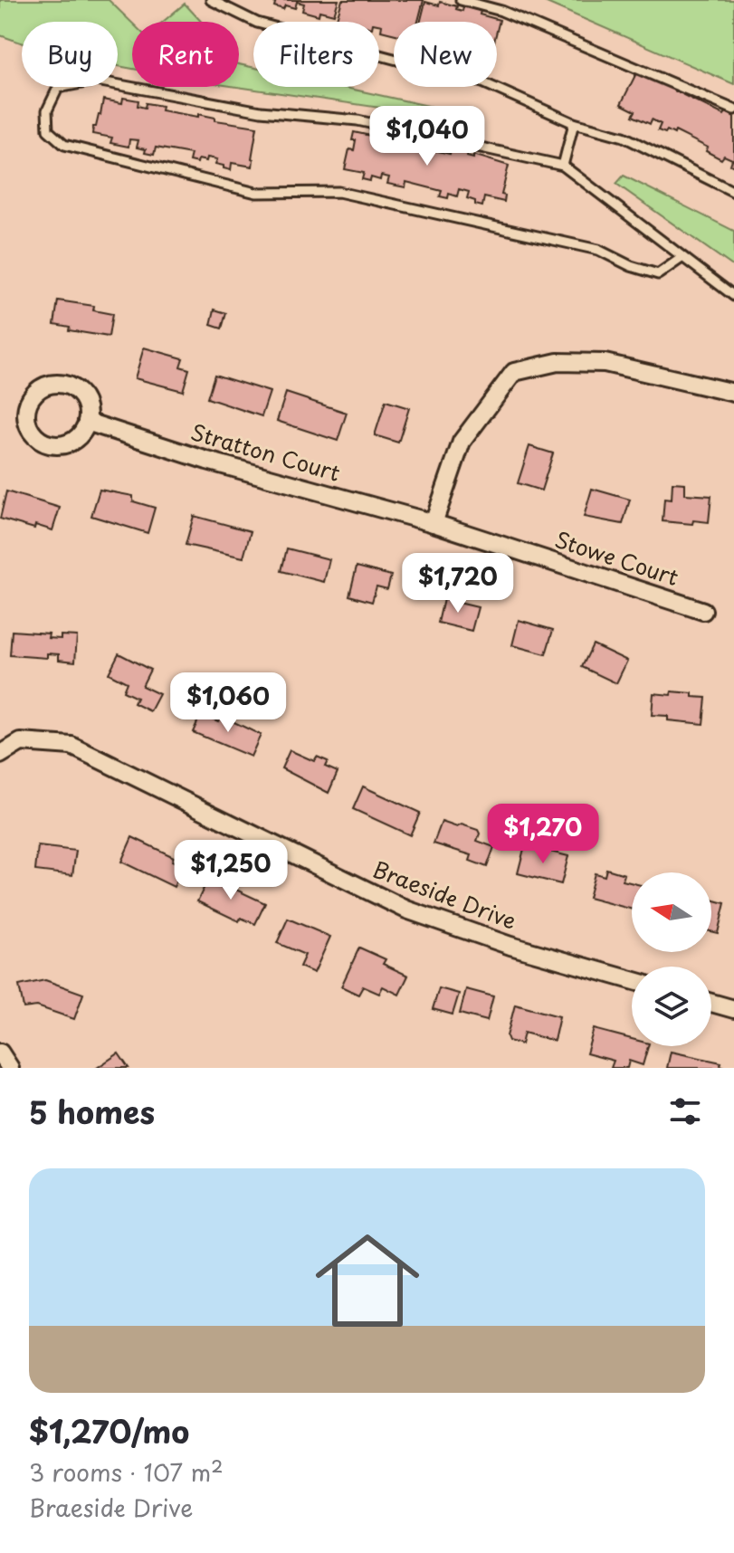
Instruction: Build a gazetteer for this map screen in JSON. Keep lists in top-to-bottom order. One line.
{"streets":{"street":["Stratton Court","Stowe Court","Braeside Drive"]},"crossings":[["Stratton Court","Stowe Court"]],"north":"left","page":{"chip":["Buy","Rent","Filters","New"],"price":["$1,040","$1,720","$1,060","$1,270","$1,250"],"heading":"5 homes","list":[{"name":"$1,270/mo","note":"3 rooms · 107 m² · Braeside Drive"}]}}
